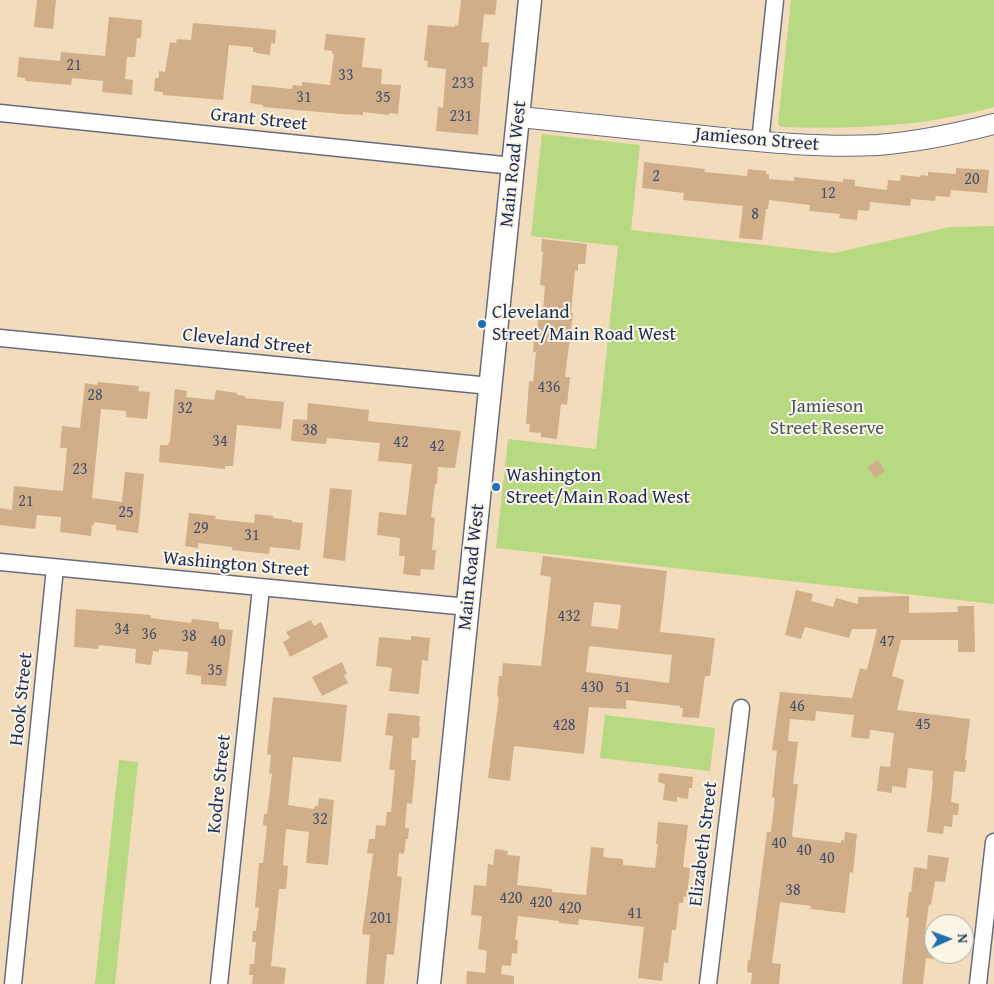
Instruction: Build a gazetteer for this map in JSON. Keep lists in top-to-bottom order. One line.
{"streets":{"main road":["Main Road West"],"street":["Grant Street","Jamieson Street","Cleveland Street","Washington Street","Hook Street","Kodre Street","Elizabeth Street"]},"crossings":[["Grant Street","Main Road West"],["Jamieson Street","Main Road West"],["Main Road West","Cleveland Street"],["Main Road West","Washington Street"],["Washington Street","Hook Street"],["Washington Street","Kodre Street"]],"parks":["Jamieson Street Reserve"],"places":["Cleveland Street/Main Road West","Washington Street/Main Road West"],"house_numbers":["21","33","233","31","35","231","2","20","12","8","436","28","32","38","34","42","42","23","21","25","29","31","432","34","36","38","40","47","35","430","51","46","45","428","32","40","40","40","38","420","420","420","41","201"],"north":"right"}
